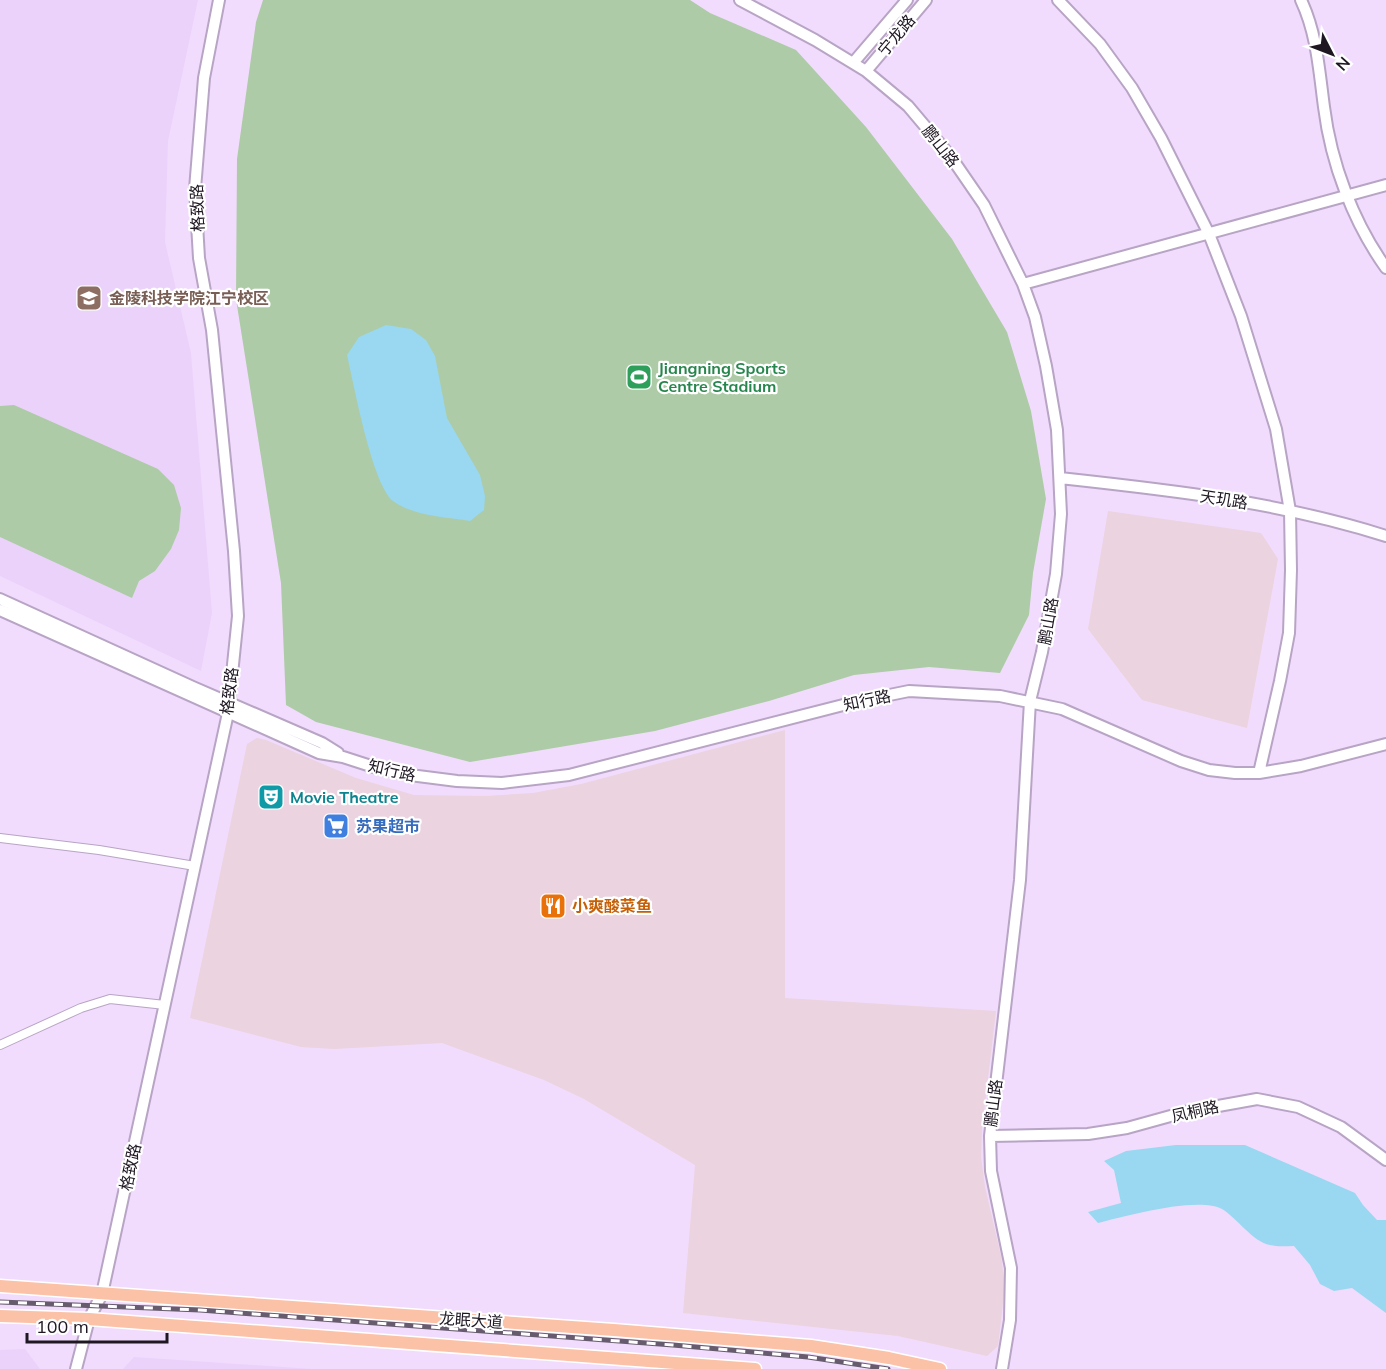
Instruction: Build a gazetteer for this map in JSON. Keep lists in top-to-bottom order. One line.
{"streets":{"main road":["龙眠大道"],"street":["宁龙路","鹏山路","格致路","天玑路","知行路","凤桐路"]},"crossings":[["宁龙路","鹏山路"],["鹏山路","天玑路"],["鹏山路","知行路"],["鹏山路","凤桐路"],["格致路","知行路"],["格致路","龙眠大道"]],"places":{"school or university":["金陵科技学院江宁校区"],"sports":["Jiangning Sports Centre Stadium"],"theatre":["Movie Theatre"],"supermarket":["苏果超市"],"restaurant":["小爽酸菜鱼"]},"scale_bar":"100 m","north":"bottom right"}
